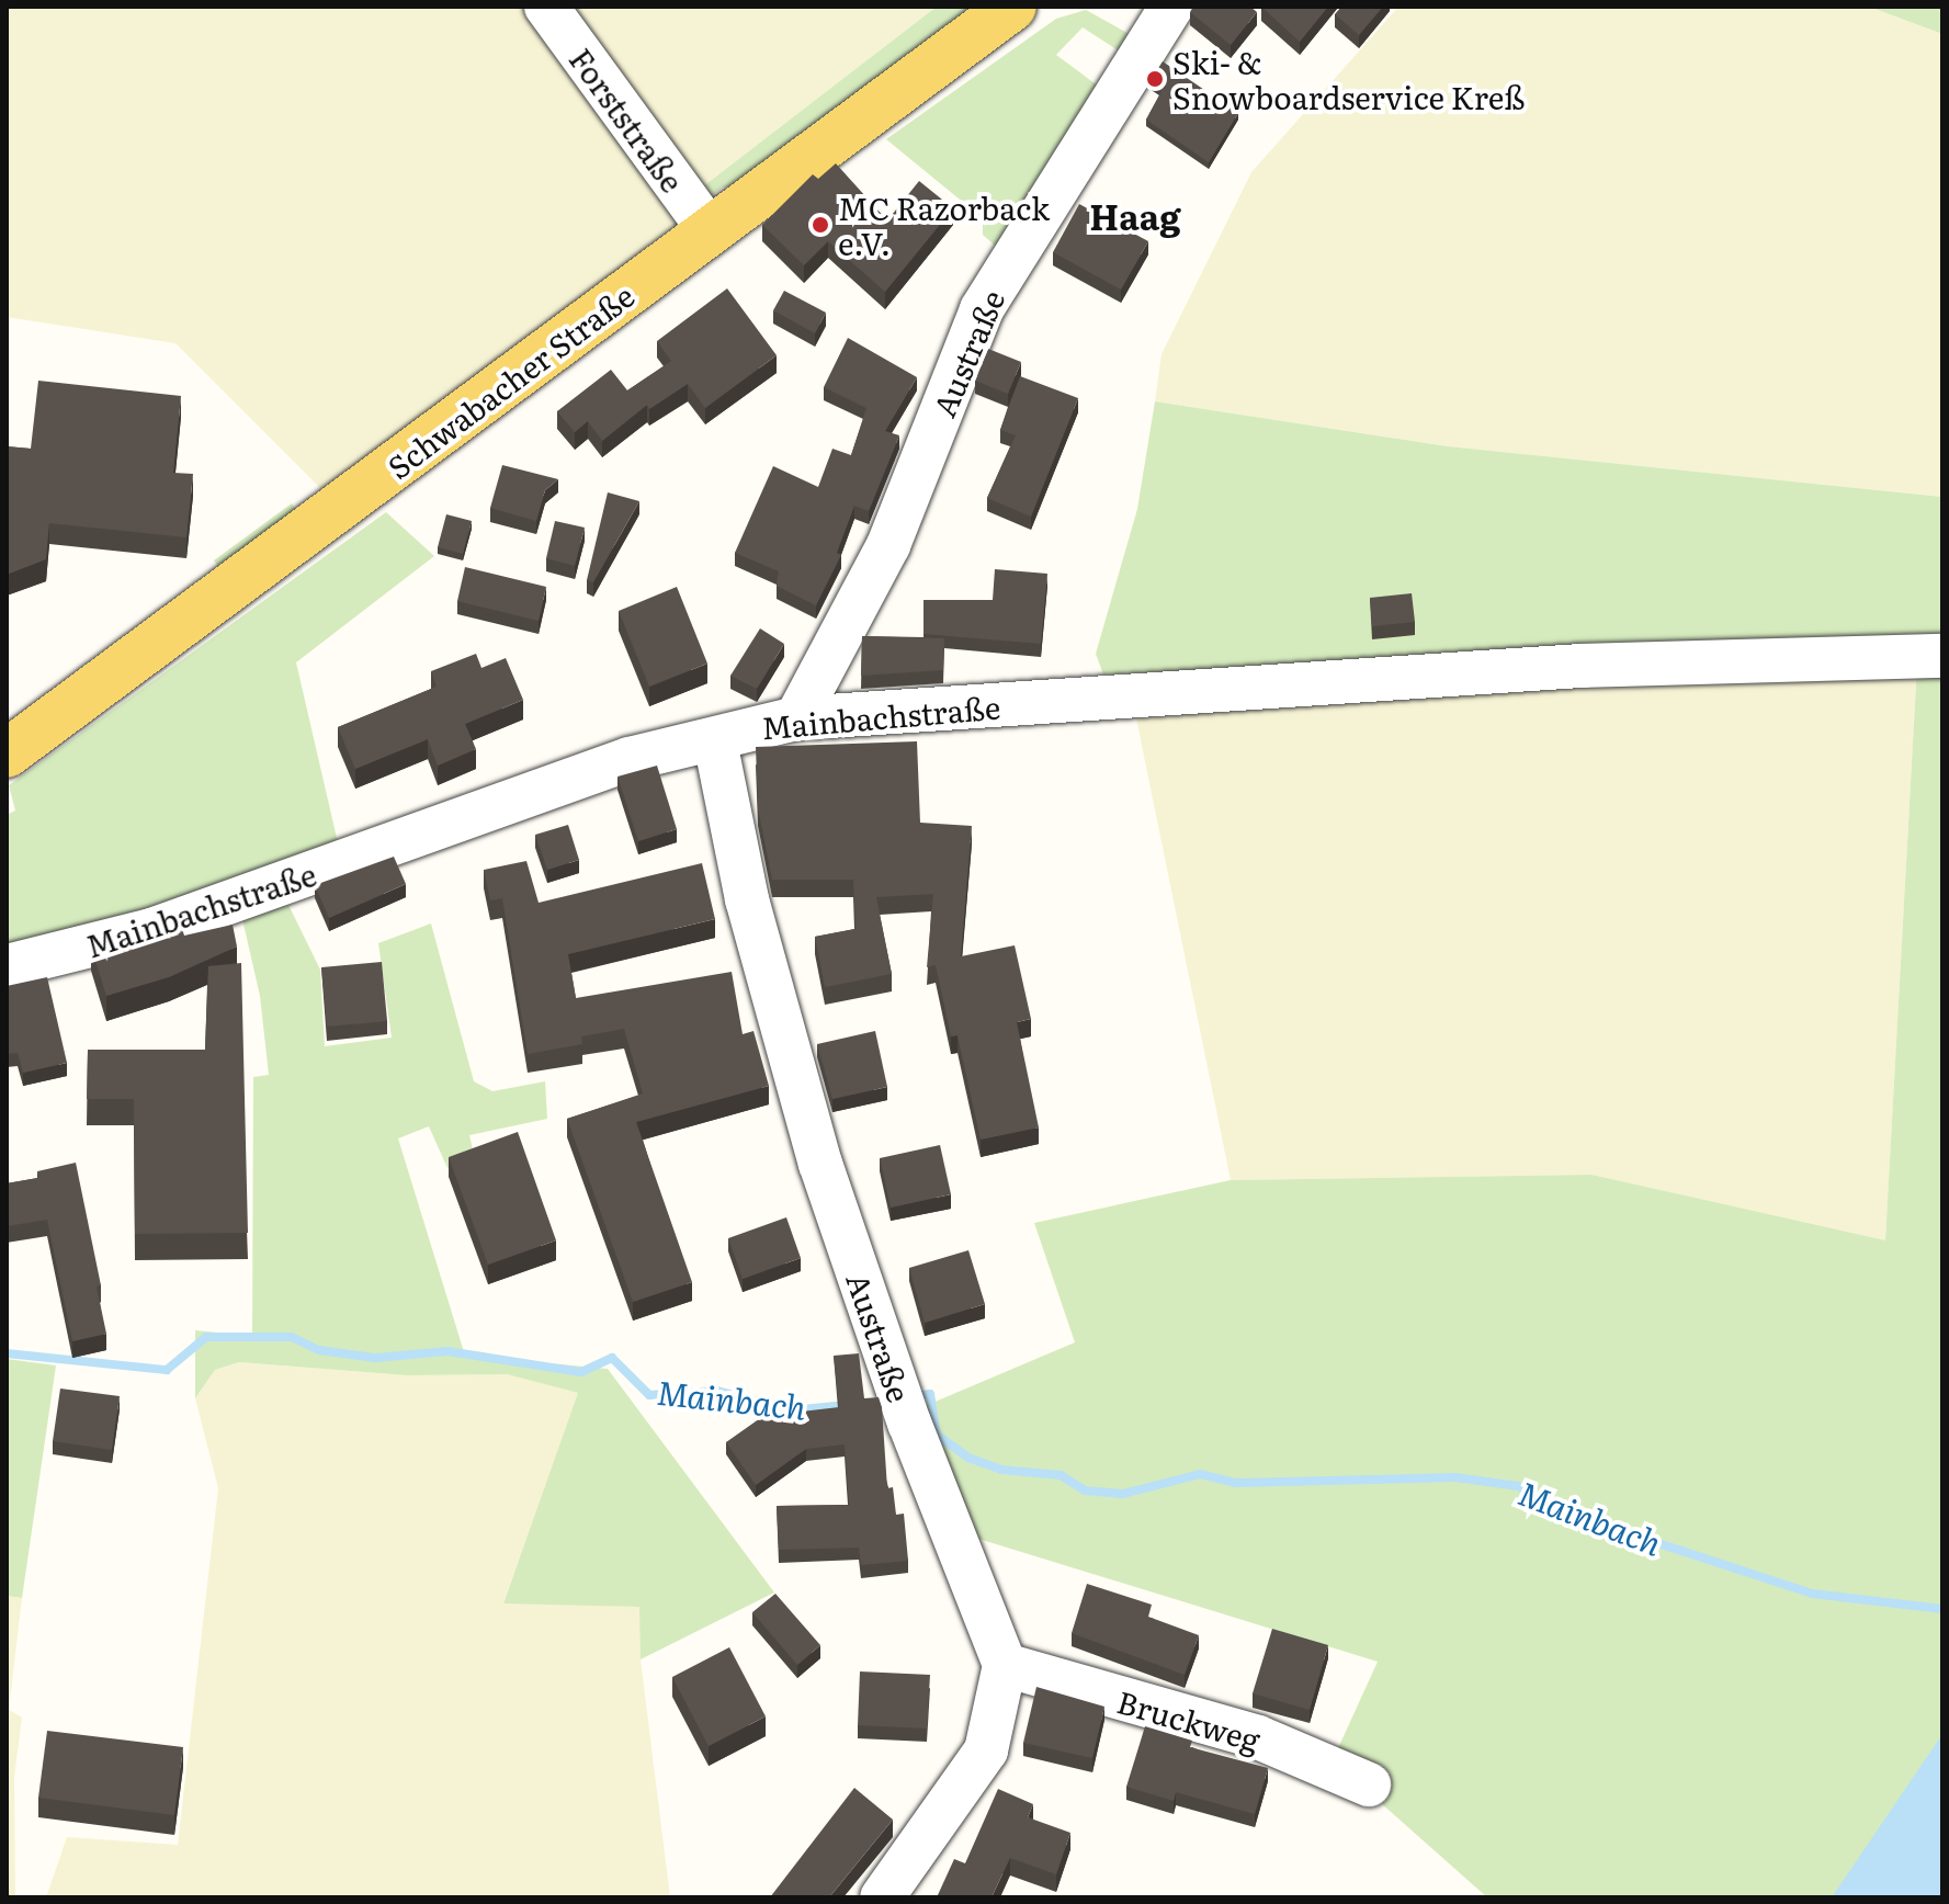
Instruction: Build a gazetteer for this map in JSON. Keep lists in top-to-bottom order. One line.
{"streets":{"main road":["Schwabacher Straße"],"street":["Forststraße","Austraße","Mainbachstraße","Bruckweg"]},"crossings":[["Forststraße","Schwabacher Straße"],["Austraße","Mainbachstraße"],["Austraße","Bruckweg"]],"districts":["Haag"],"water":["Mainbach"],"places":["Ski- & Snowboardservice Kreß","MC Razorback e.V."]}
